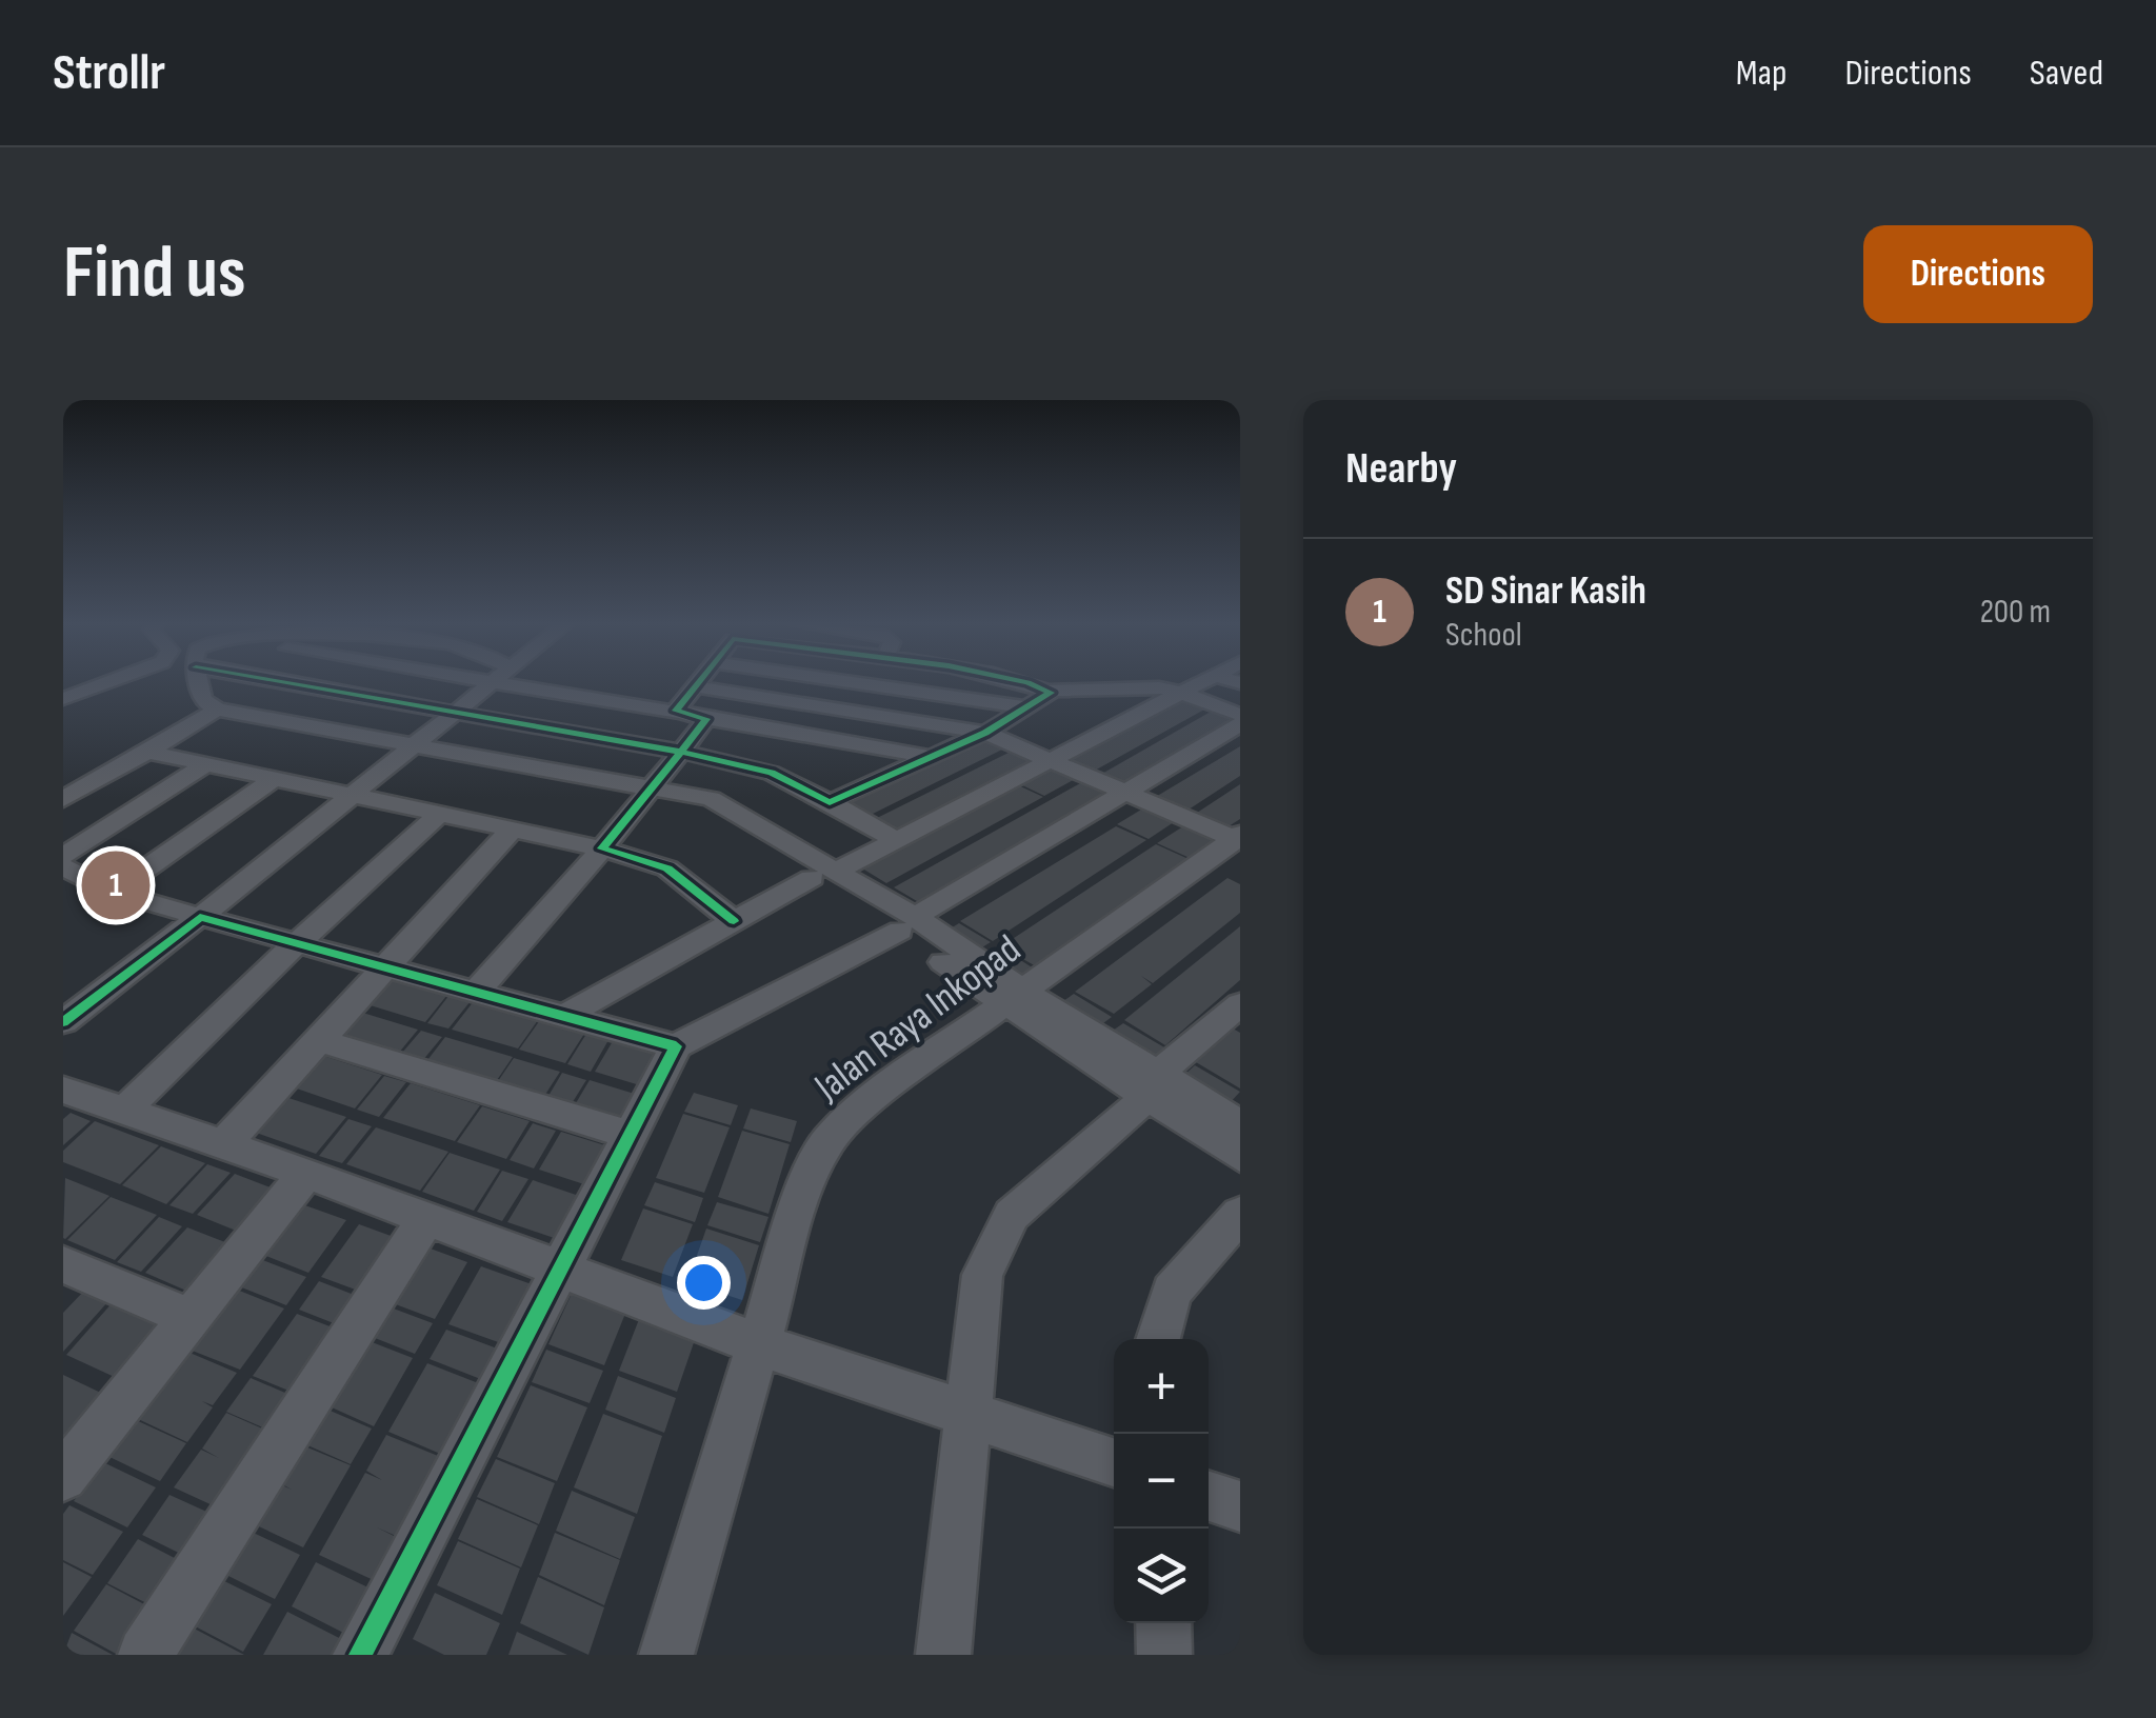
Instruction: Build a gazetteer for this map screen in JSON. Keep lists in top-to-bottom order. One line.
{"streets":{"street":["Jalan Raya Inkopad"]},"page":{"header":"Strollr","nav":["Map","Directions","Saved"],"buttons":"Directions","title":"Find us","heading":"Nearby","list":[{"mark":"1","name":"SD Sinar Kasih","note":"School","value":"200 m"}],"pins":"1","map_buttons":["+","−"]}}
